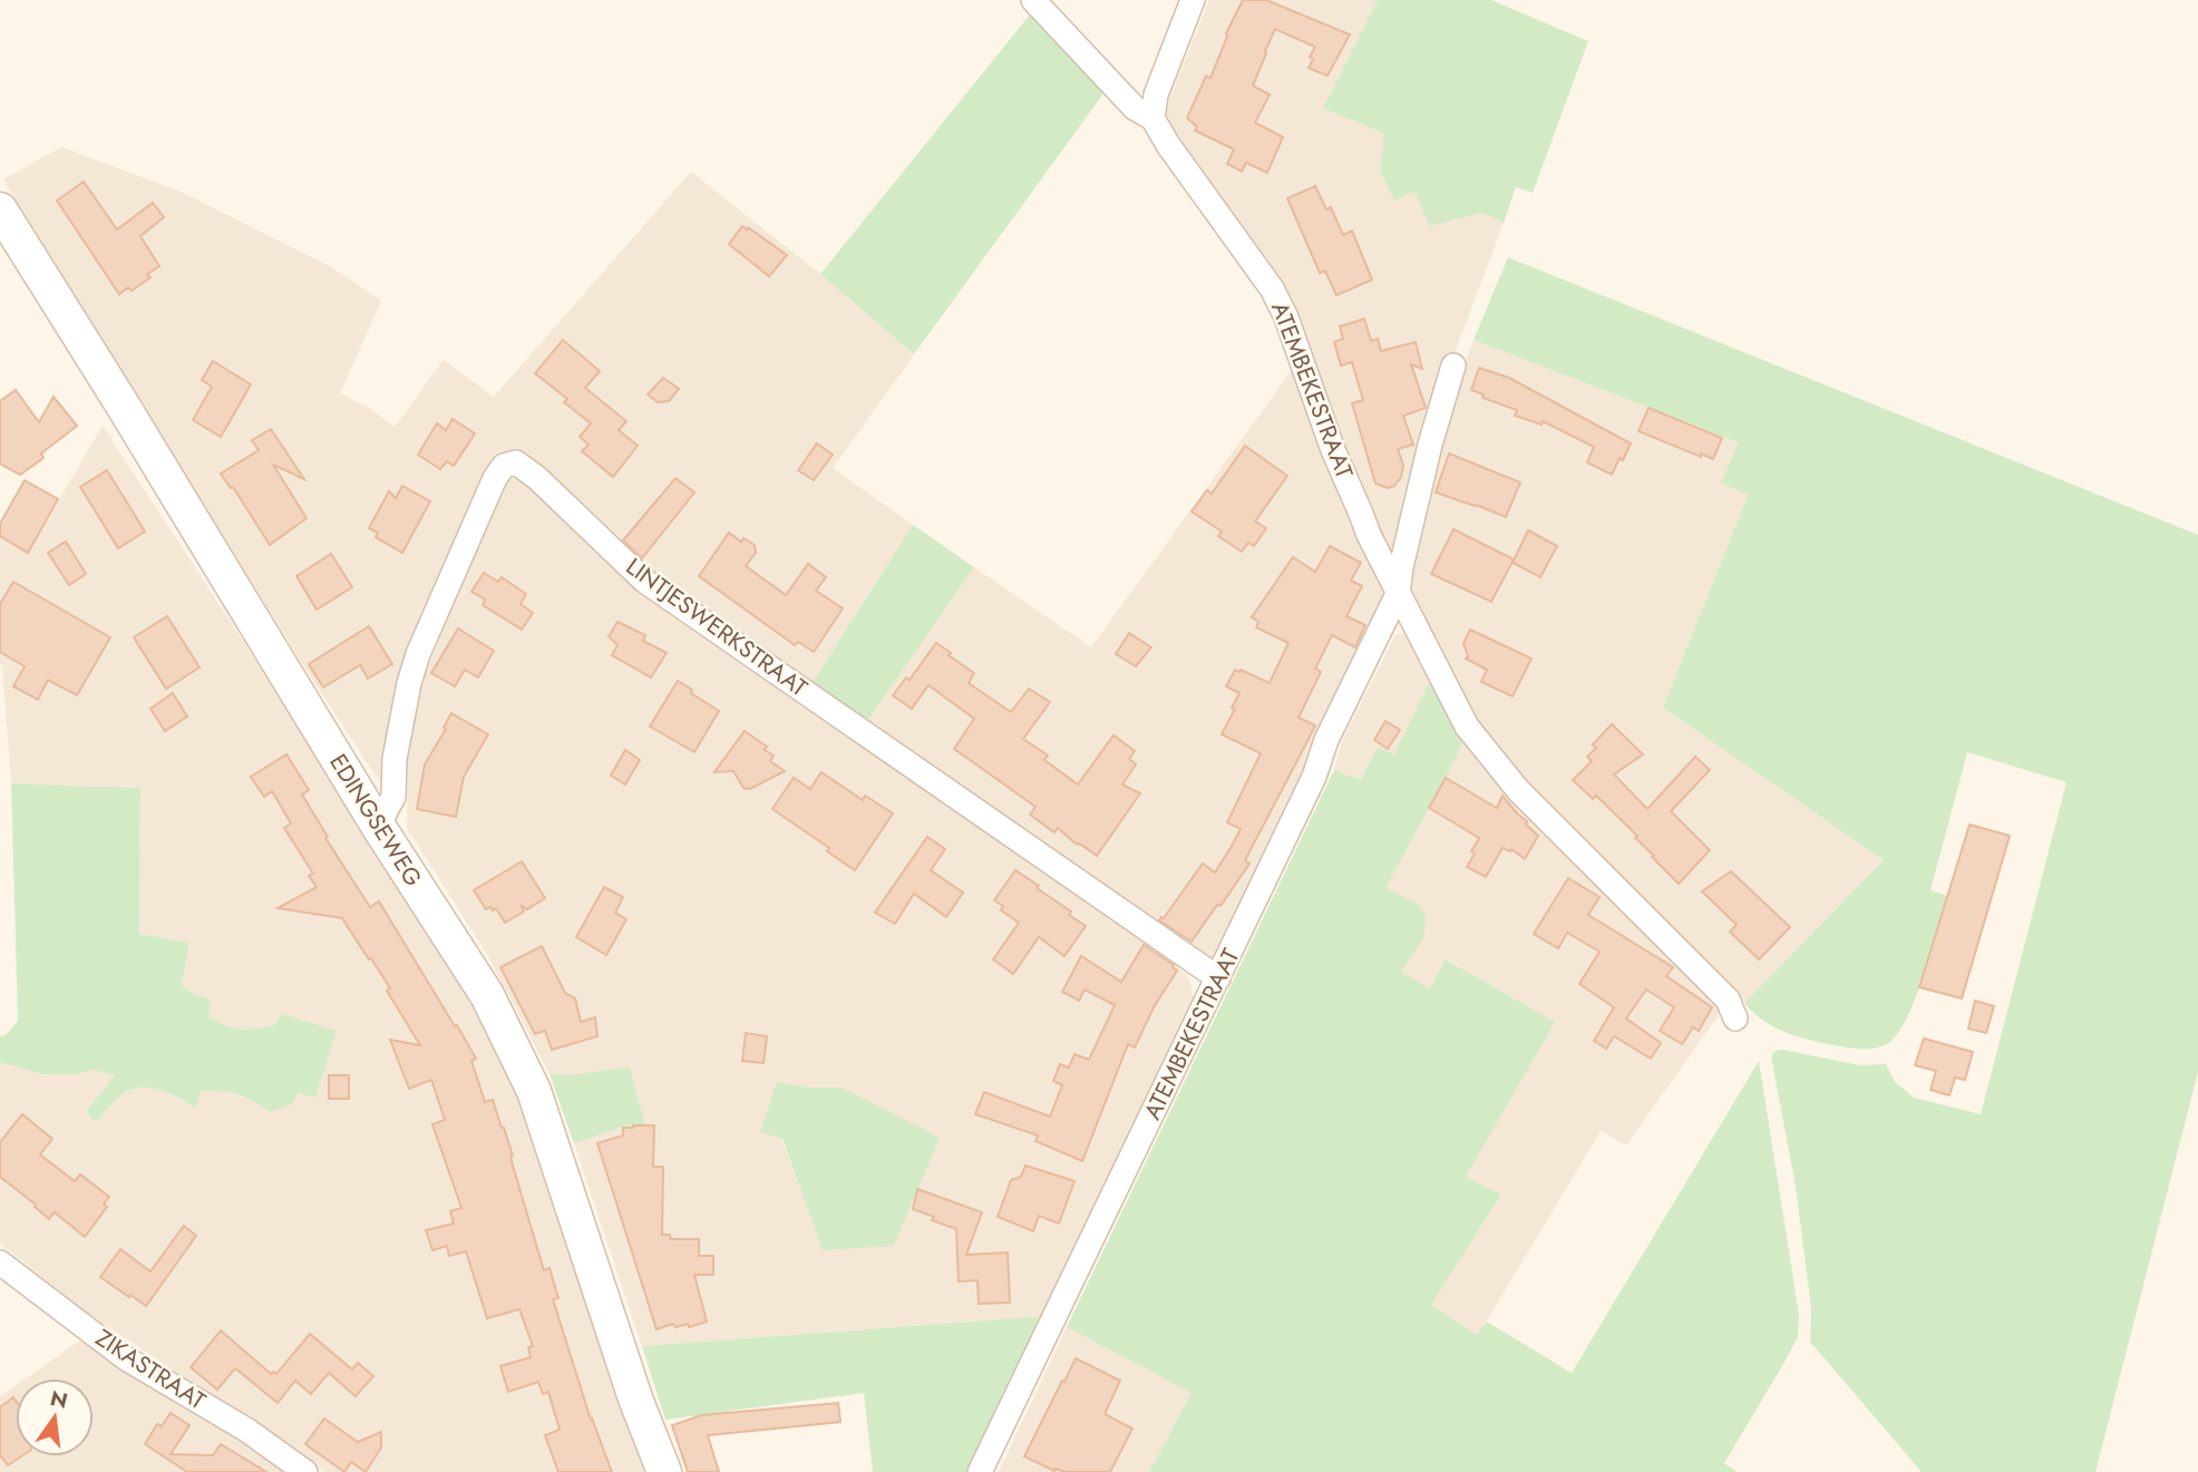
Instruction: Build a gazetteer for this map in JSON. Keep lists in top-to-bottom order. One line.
{"streets":{"main road":["EDINGSEWEG"],"street":["ATEMBEKESTRAAT","LINTJESWERKSTRAAT","ZIKASTRAAT"]},"crossings":[["ATEMBEKESTRAAT","LINTJESWERKSTRAAT"],["LINTJESWERKSTRAAT","EDINGSEWEG"]],"north":"top"}
